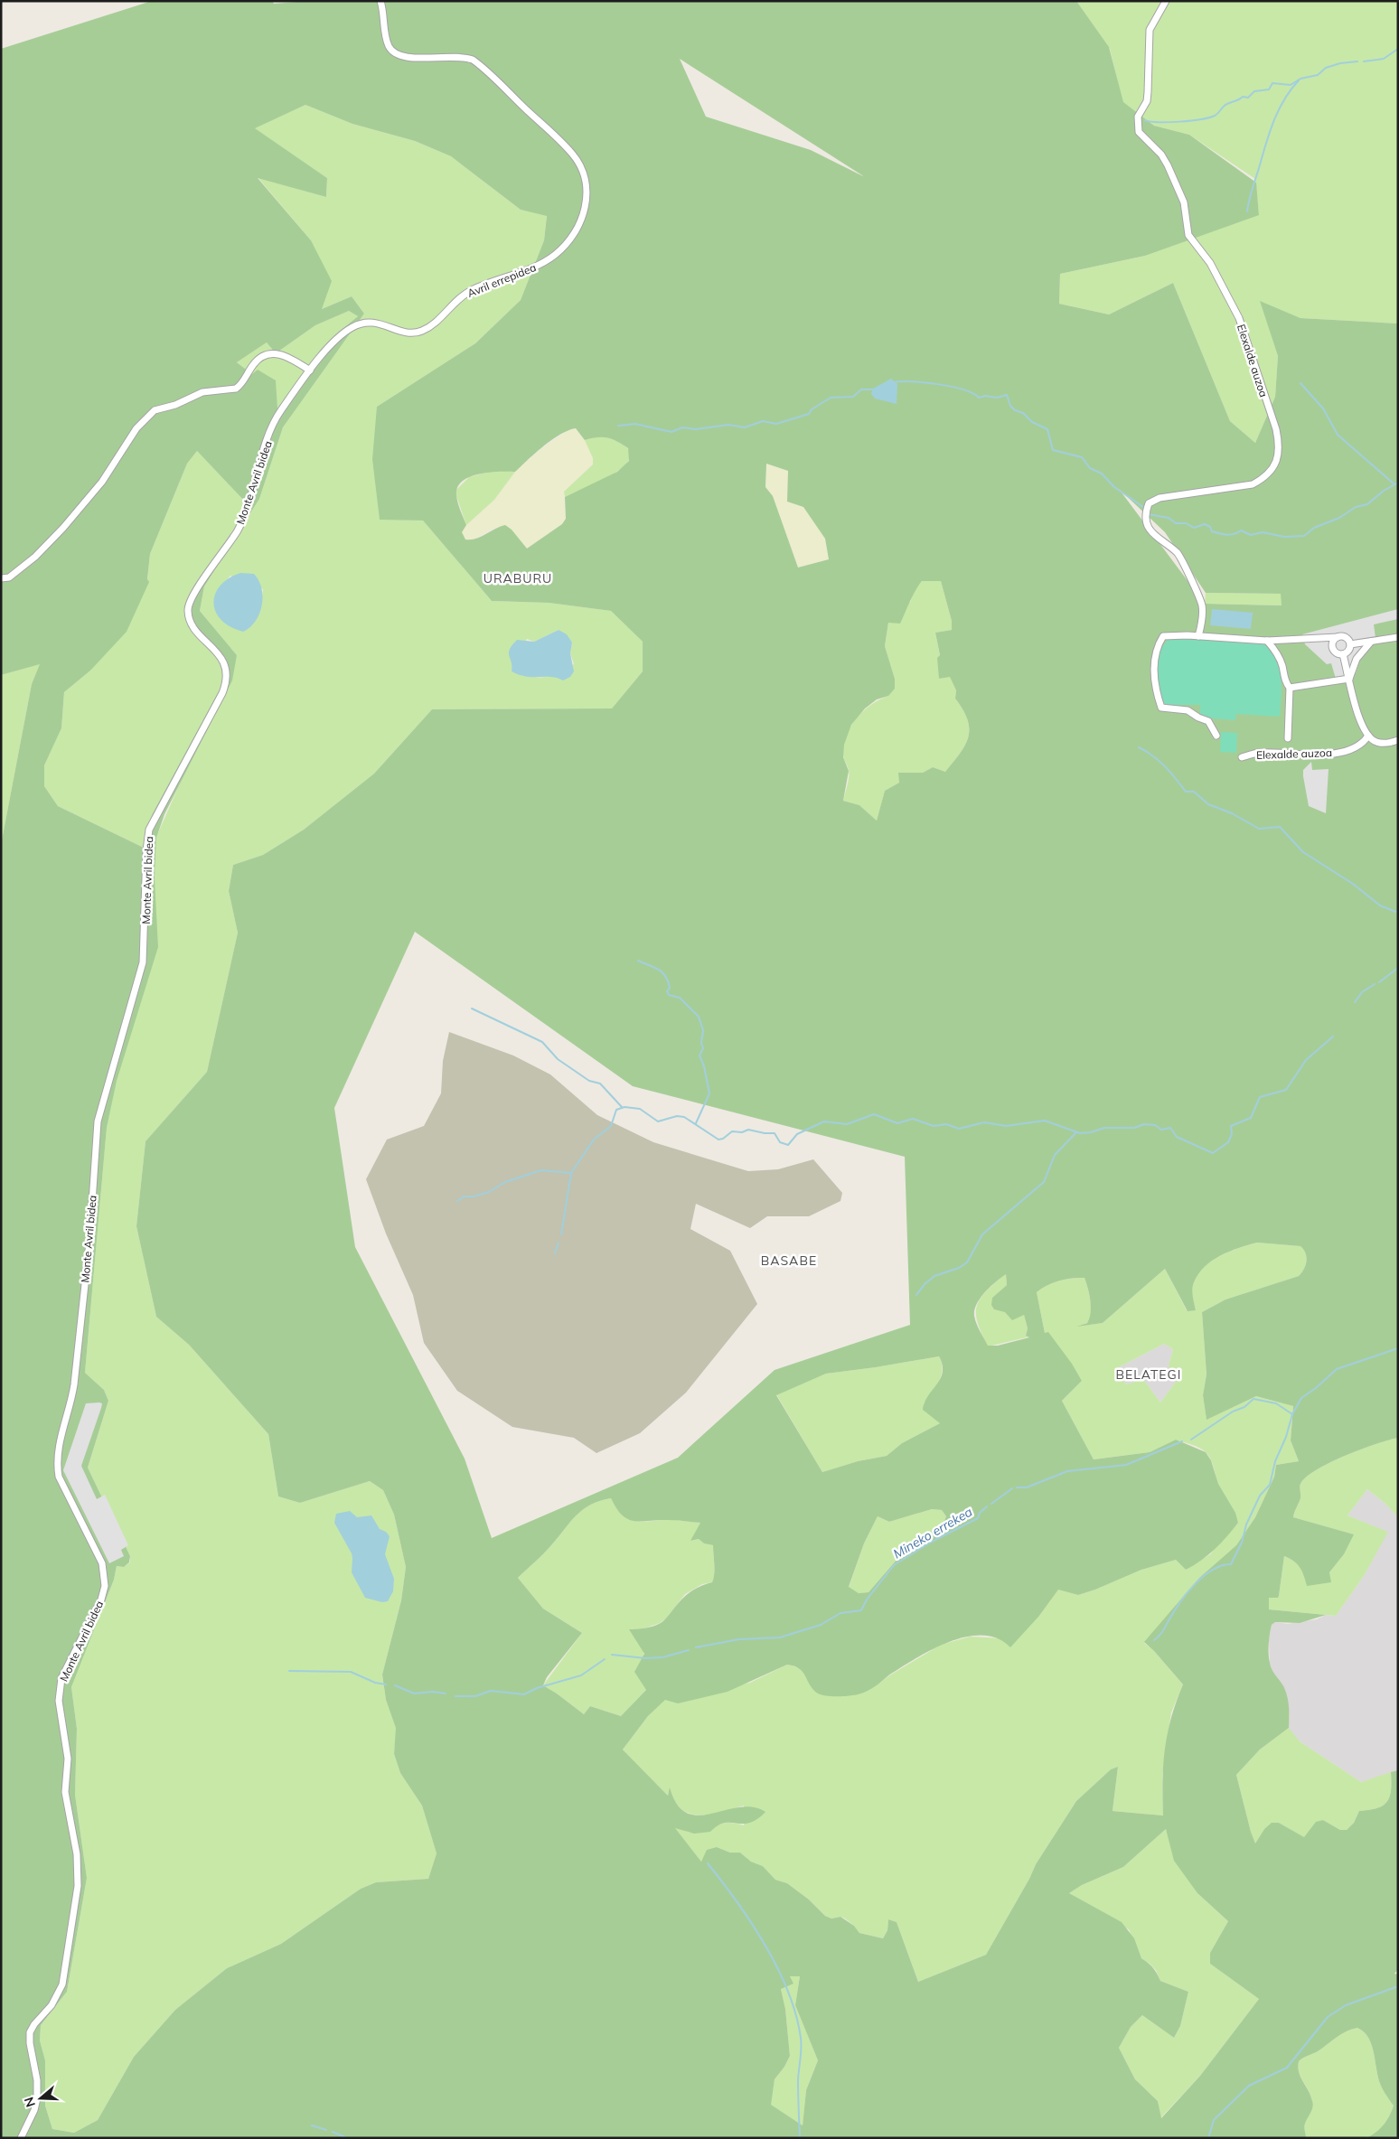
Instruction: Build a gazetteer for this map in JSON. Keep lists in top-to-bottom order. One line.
{"streets":{"street":["Avril errepidea","Elexalde auzoa","Monte Avril bidea"]},"crossings":[["Avril errepidea","Monte Avril bidea"]],"districts":["URABURU","BASABE","BELATEGI"],"water":["Mineko errekea"],"north":"left"}
